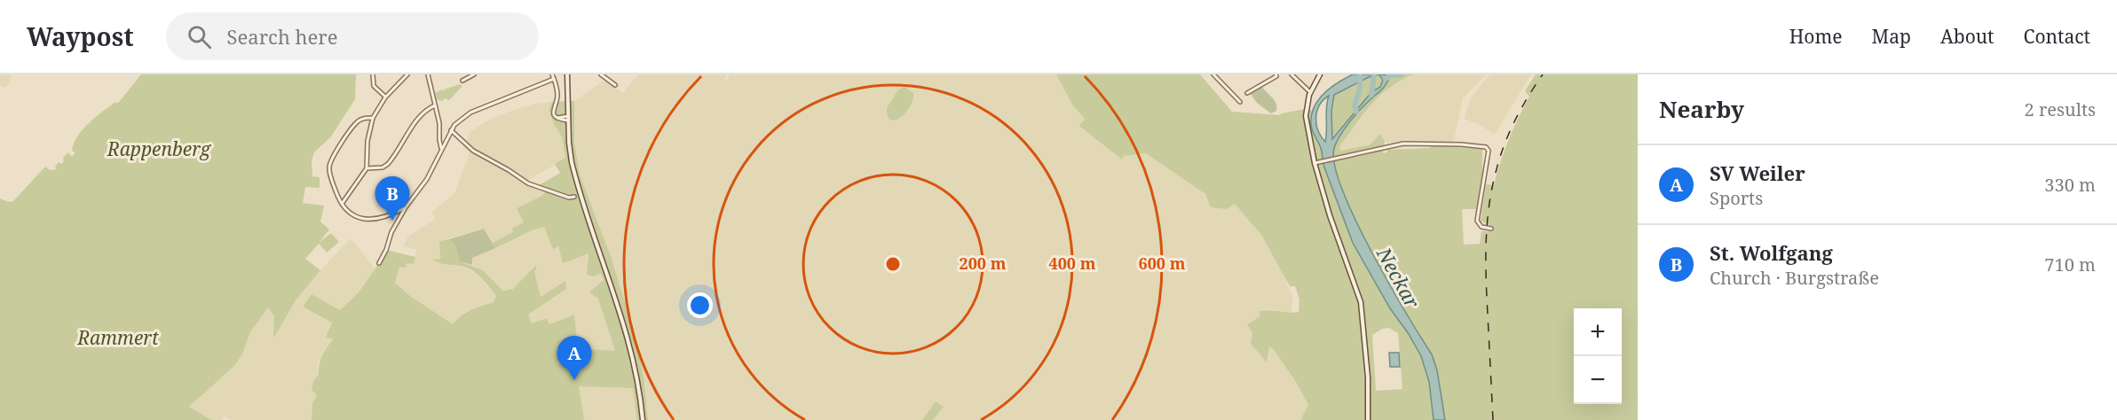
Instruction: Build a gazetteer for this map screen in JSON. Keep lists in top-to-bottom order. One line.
{"water":["Neckar"],"parks":["Rappenberg","Rammert"],"page":{"header":"Waypost","search":"Search here","nav":["Home","Map","About","Contact"],"heading":["Nearby","2 results"],"list":[{"mark":"A","name":"SV Weiler","note":"Sports","value":"330 m"},{"mark":"B","name":"St. Wolfgang","note":"Church · Burgstraße","value":"710 m"}],"pins":["B","A"],"map_buttons":["+","−"]},"rings":["200 m","400 m","600 m"]}
